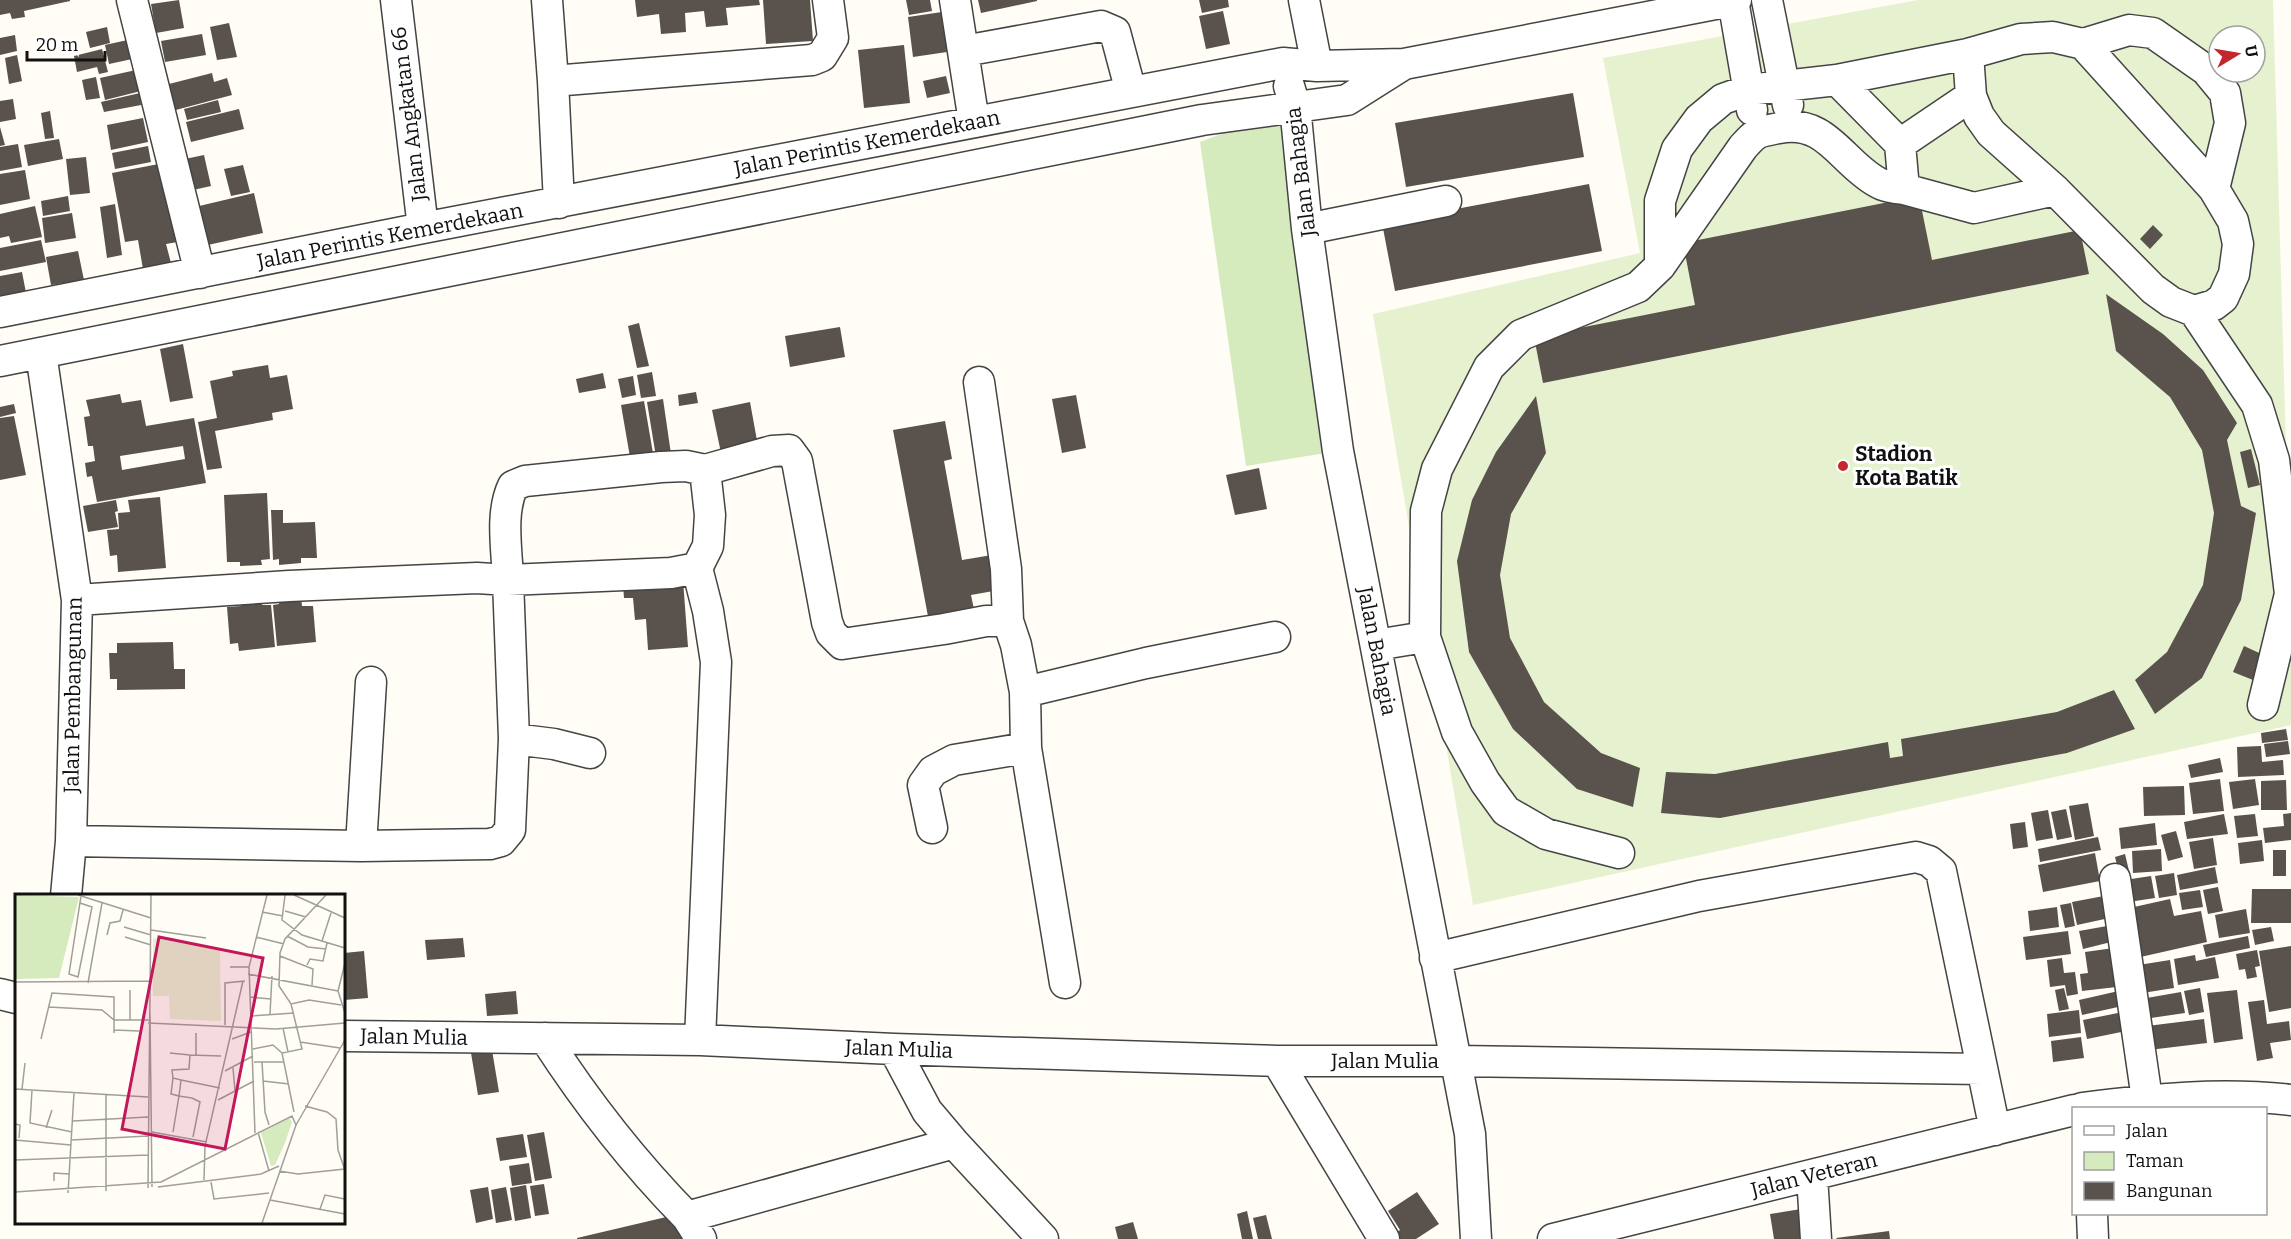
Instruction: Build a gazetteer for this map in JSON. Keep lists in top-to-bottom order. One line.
{"streets":{"street":["Jalan Angkatan 66","Jalan Perintis Kemerdekaan","Jalan Bahagia","Jalan Pembangunan","Jalan Mulia","Jalan Veteran"]},"crossings":[["Jalan Angkatan 66","Jalan Perintis Kemerdekaan"],["Jalan Perintis Kemerdekaan","Jalan Bahagia"],["Jalan Bahagia","Jalan Mulia"]],"places":["Stadion Kota Batik"],"legend":["Jalan","Taman","Bangunan"],"scale_bar":"20 m","north":"right"}
